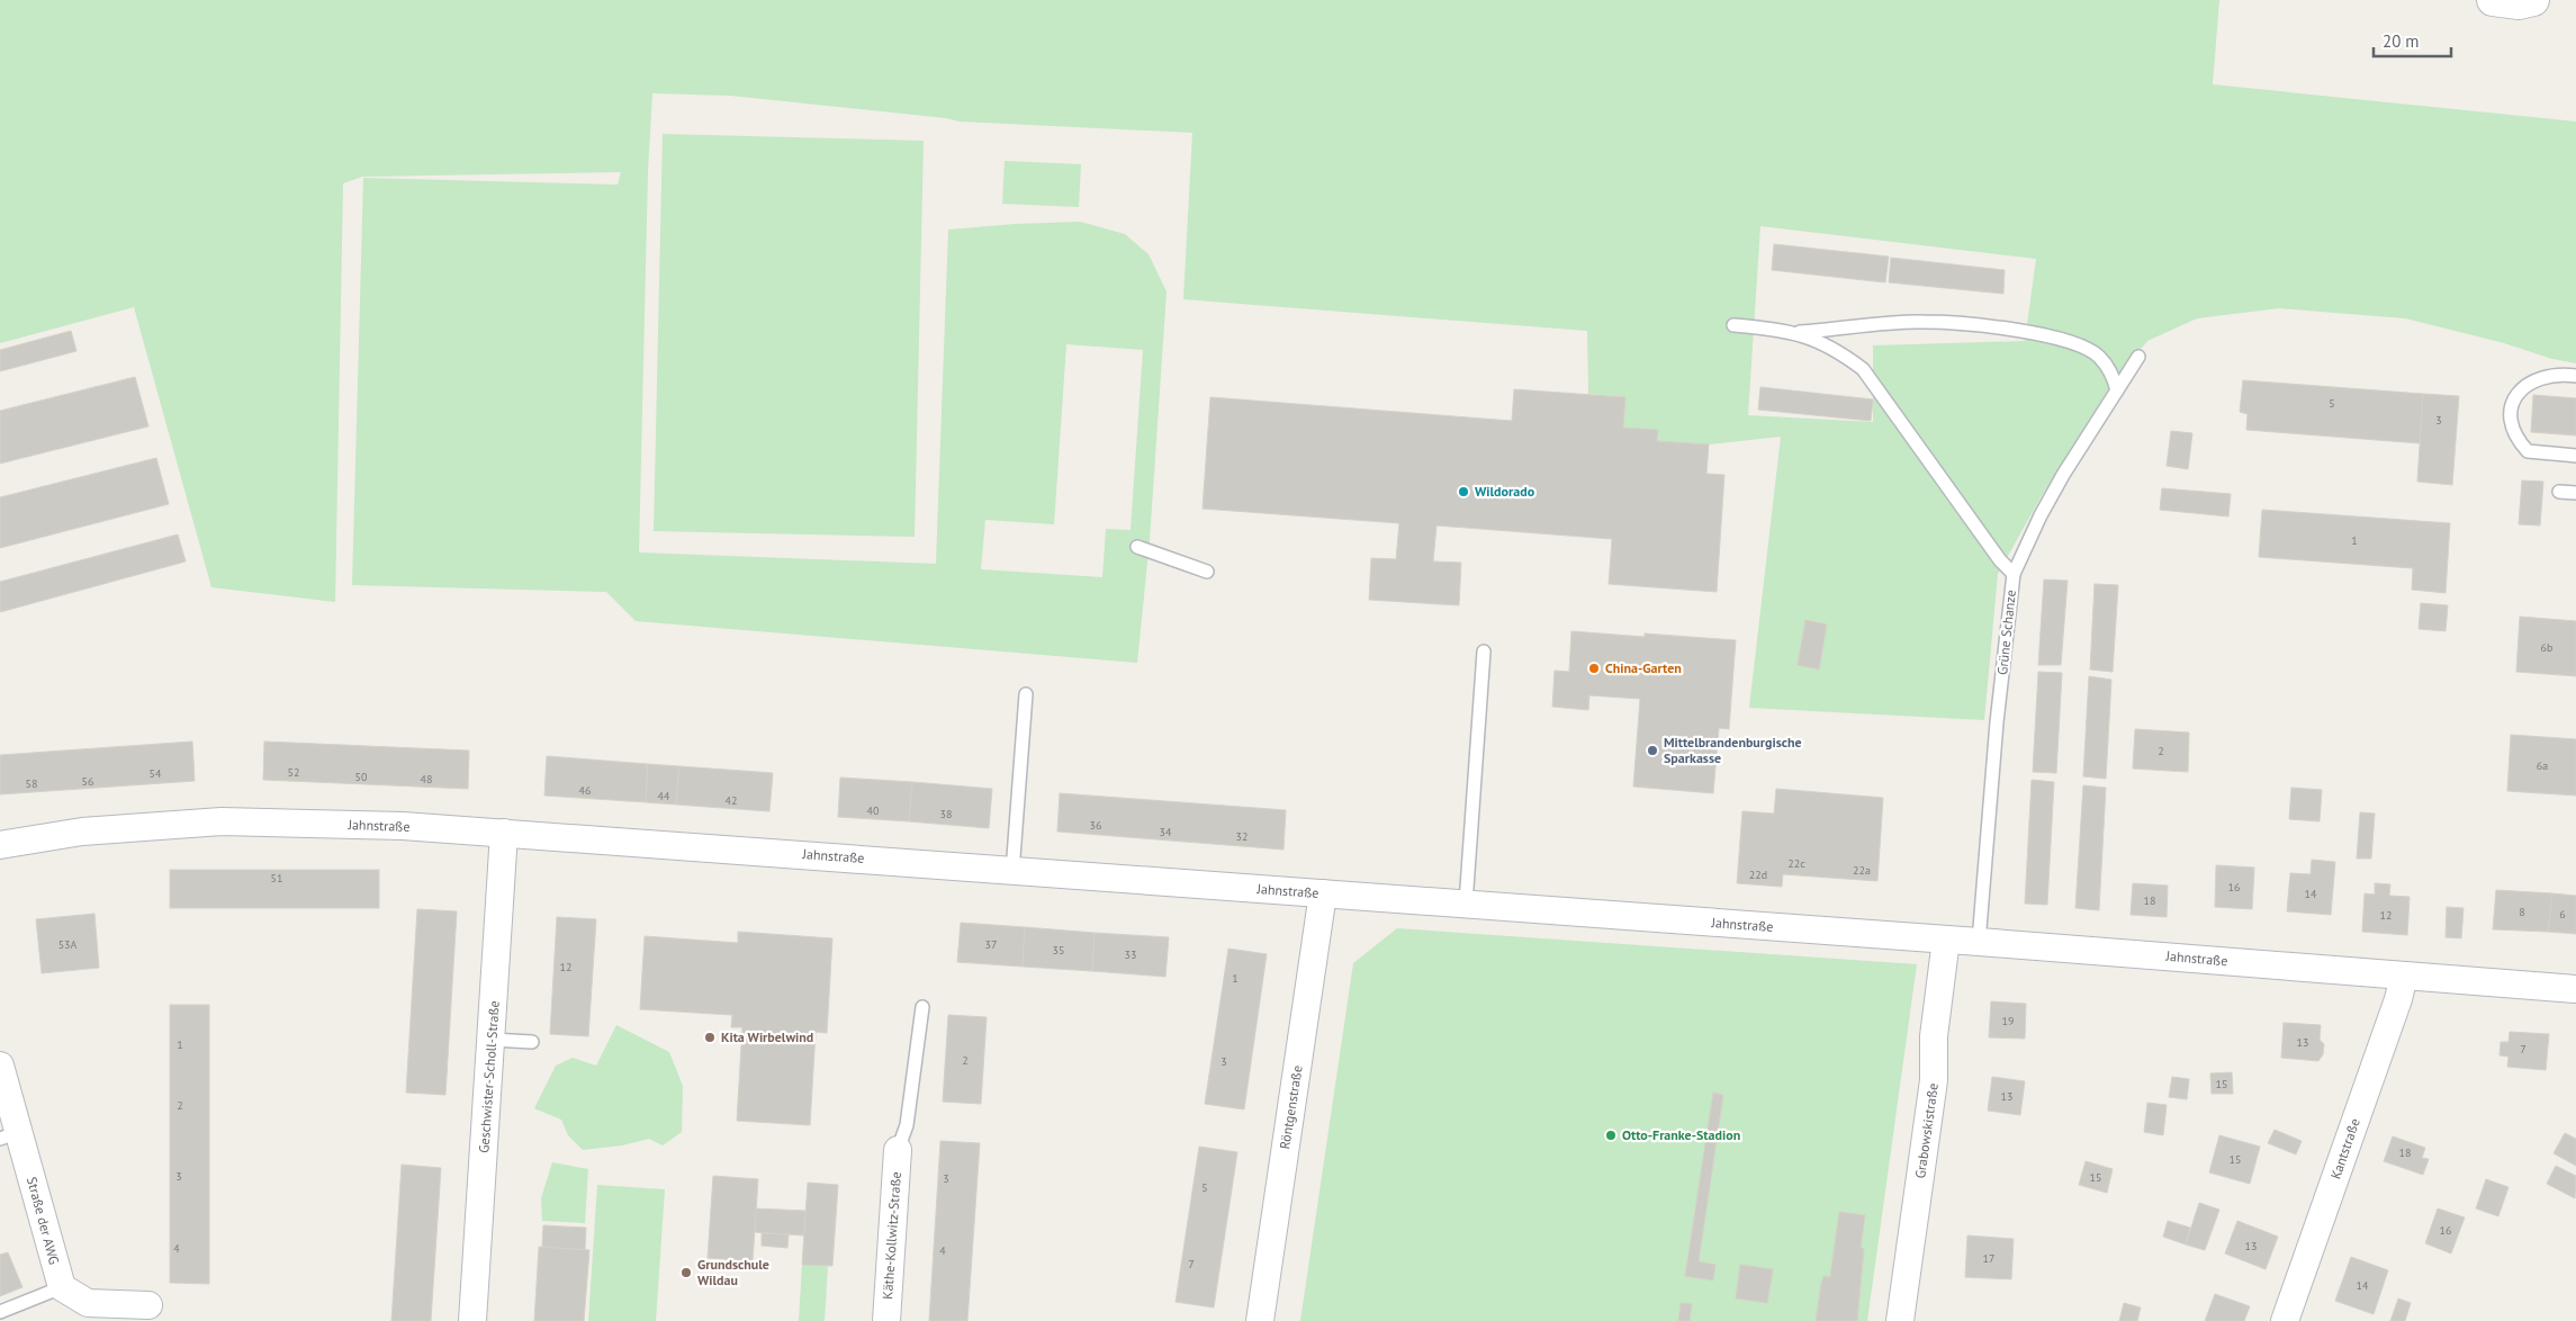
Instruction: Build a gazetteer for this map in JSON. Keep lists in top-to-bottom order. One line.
{"streets":{"street":["Jahnstraße","Geschwister-Scholl-Straße","Röntgenstraße","Grabowskistraße","Kantstraße","Straße der AWG","Käthe-Kollwitz-Straße"],"lane":["Grüne Schanze"]},"crossings":[["Grüne Schanze","Jahnstraße"],["Jahnstraße","Geschwister-Scholl-Straße"],["Jahnstraße","Röntgenstraße"],["Jahnstraße","Grabowskistraße"],["Jahnstraße","Kantstraße"]],"places":["Wildorado","China-Garten","Mittelbrandenburgische Sparkasse","Kita Wirbelwind","Otto-Franke-Stadion","Grundschule Wildau"],"house_numbers":["5","3","1","6b","2","6a","52","54","50","48","56","58","46","44","42","40","38","36","34","32","22c","22a","22d","51","16","14","18","8","6","12","53A","37","35","33","12","1","19","13","1","7","2","3","15","13","2","18","15","3","15","3","5","16","13","4","4","17","7","14"],"scale_bar":"20 m"}
